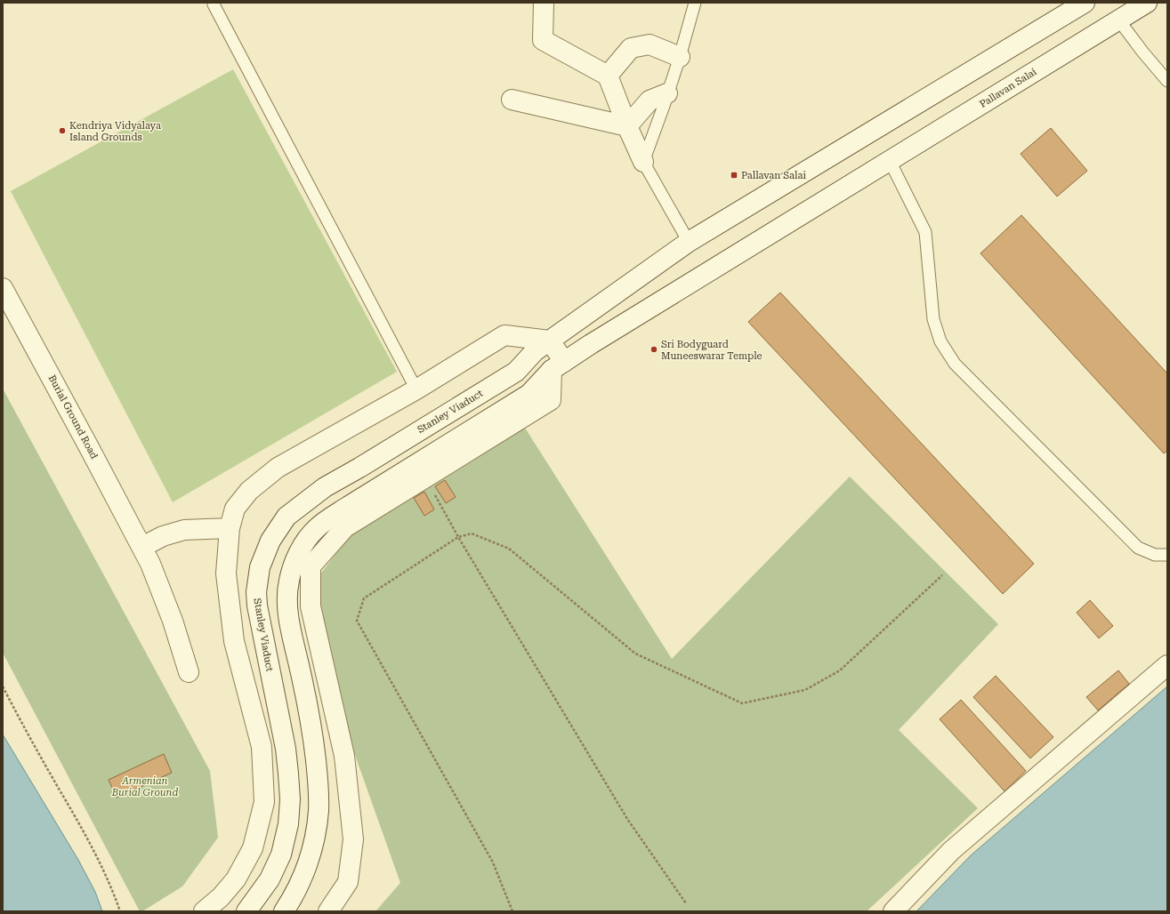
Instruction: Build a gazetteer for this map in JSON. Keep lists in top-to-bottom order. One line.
{"streets":{"street":["Pallavan Salai","Stanley Viaduct","Burial Ground Road"]},"parks":["Armenian Burial Ground"],"places":{"other":["Kendriya Vidyalaya Island Grounds","Sri Bodyguard Muneeswarar Temple"],"transit":["Pallavan Salai"]}}
